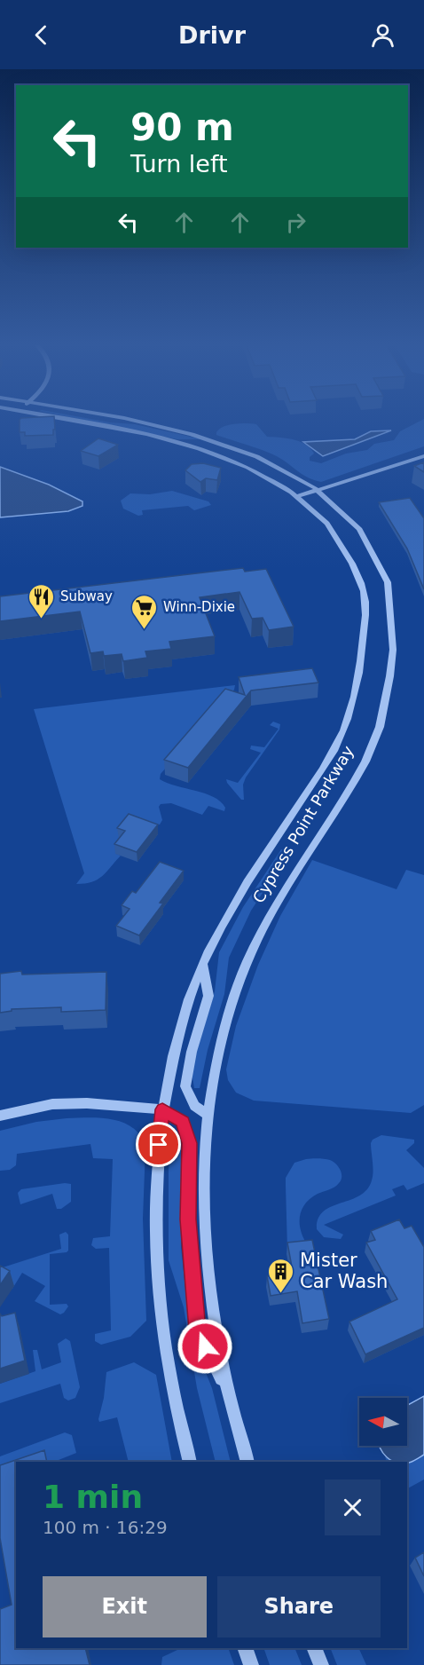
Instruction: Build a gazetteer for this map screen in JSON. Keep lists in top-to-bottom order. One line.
{"streets":{"street":["Cypress Point Parkway"]},"places":{"restaurant":["Subway"],"supermarket":["Winn-Dixie"],"building":["Mister Car Wash"]},"north":"left","page":{"header":"Drivr","turn":["90 m","Turn left"],"heading":["1 min","100 m · 16:29"],"buttons":["Exit","Share"]}}
